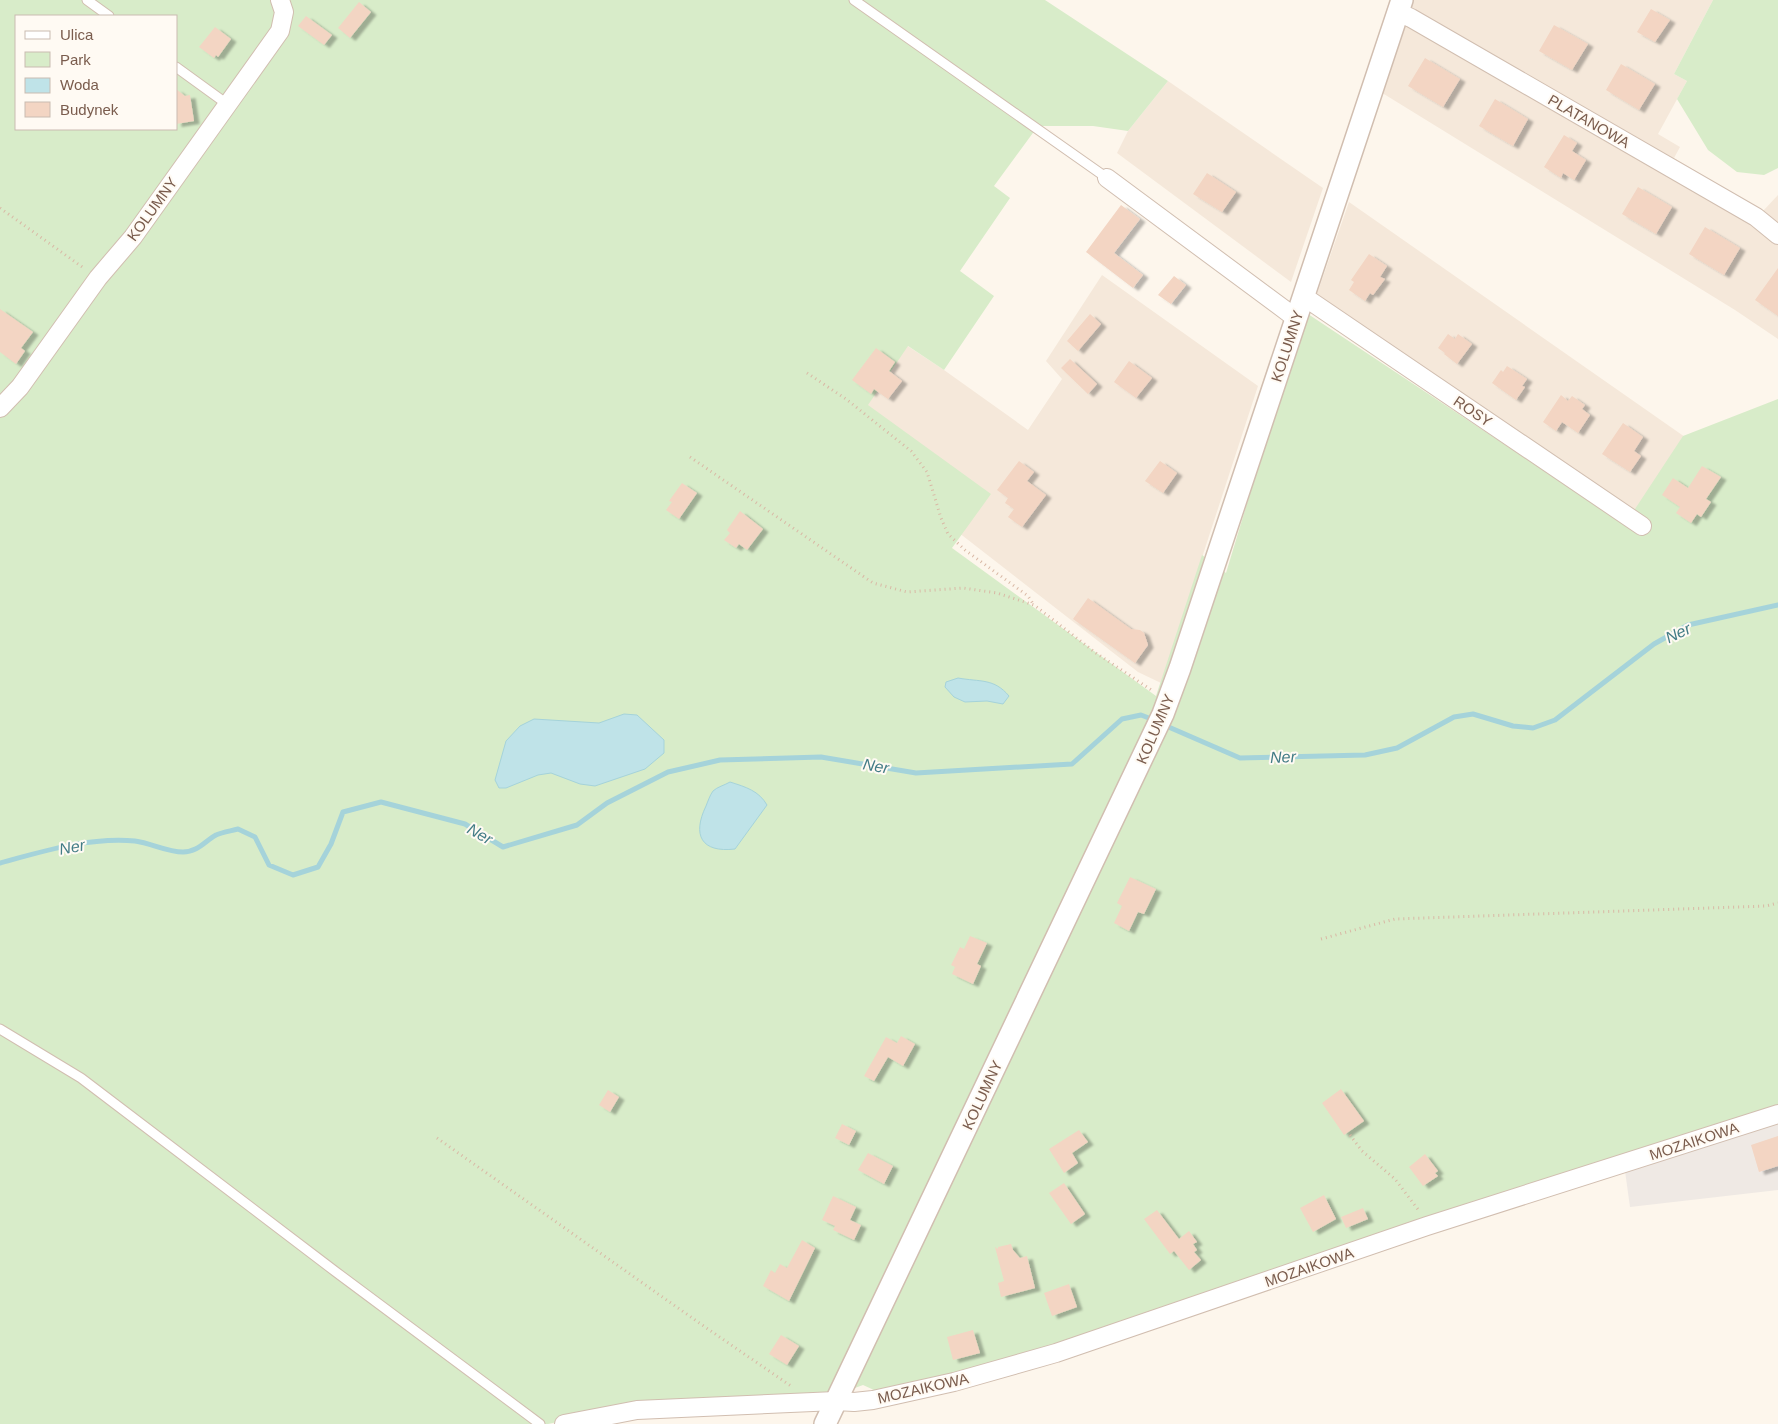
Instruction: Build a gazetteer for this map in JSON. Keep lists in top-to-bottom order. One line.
{"streets":{"street":["PLATANOWA","KOLUMNY","ROSY","MOZAIKOWA"]},"crossings":[["PLATANOWA","KOLUMNY"],["KOLUMNY","ROSY"],["KOLUMNY","MOZAIKOWA"]],"water":["Ner"],"legend":["Ulica","Park","Woda","Budynek"]}
